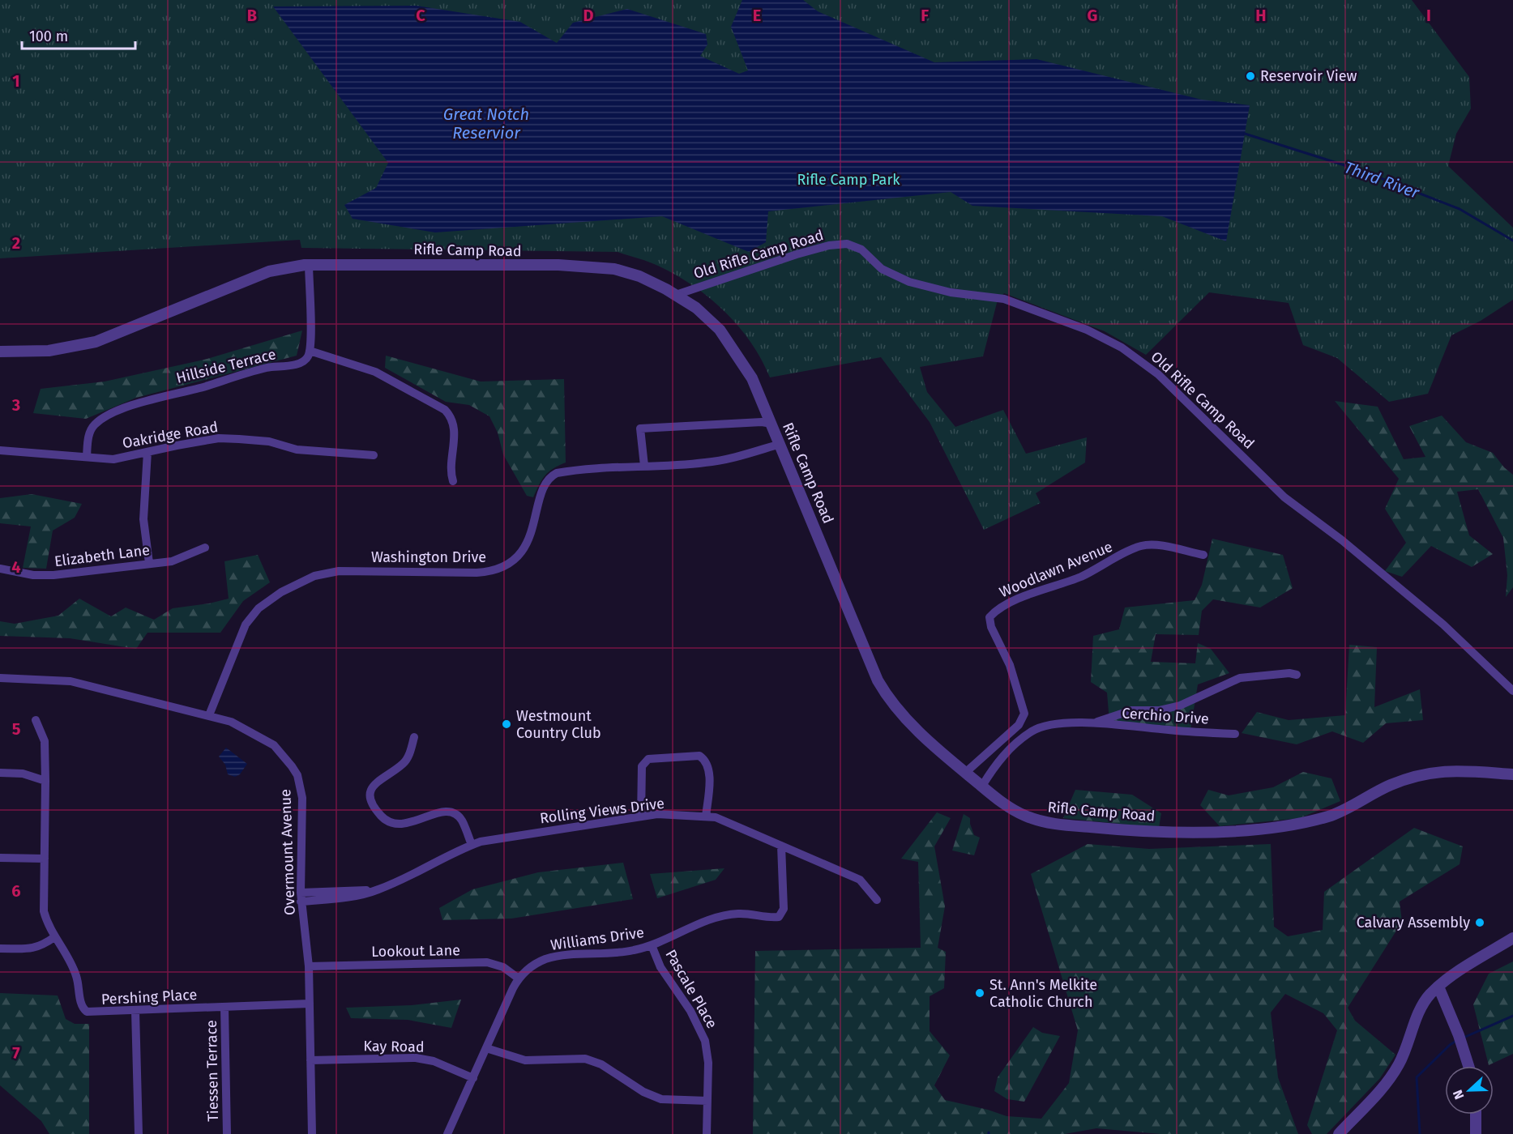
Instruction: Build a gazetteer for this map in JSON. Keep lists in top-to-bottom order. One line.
{"streets":{"street":["Rifle Camp Road","Old Rifle Camp Road","Hillside Terrace","Oakridge Road","Elizabeth Lane","Washington Drive","Woodlawn Avenue","Cerchio Drive","Rolling Views Drive","Overmount Avenue","Williams Drive","Lookout Lane","Pascale Place","Pershing Place","Kay Road","Tiessen Terrace"]},"crossings":[["Rifle Camp Road","Old Rifle Camp Road"],["Rifle Camp Road","Washington Drive"],["Rifle Camp Road","Woodlawn Avenue"],["Rifle Camp Road","Cerchio Drive"],["Hillside Terrace","Oakridge Road"],["Washington Drive","Overmount Avenue"],["Rolling Views Drive","Overmount Avenue"],["Rolling Views Drive","Williams Drive"],["Overmount Avenue","Lookout Lane"],["Overmount Avenue","Pershing Place"],["Overmount Avenue","Kay Road"],["Williams Drive","Lookout Lane"],["Williams Drive","Pascale Place"],["Williams Drive","Kay Road"],["Pershing Place","Tiessen Terrace"]],"water":["Great Notch Reservior","Third River"],"parks":["Rifle Camp Park"],"places":["Reservoir View","Westmount Country Club","Calvary Assembly","St. Ann's Melkite Catholic Church"],"scale_bar":"100 m","north":"left","grid":{"columns":["B","C","D","E","F","G","H","I"],"rows":["1","2","3","4","5","6","7"]}}
